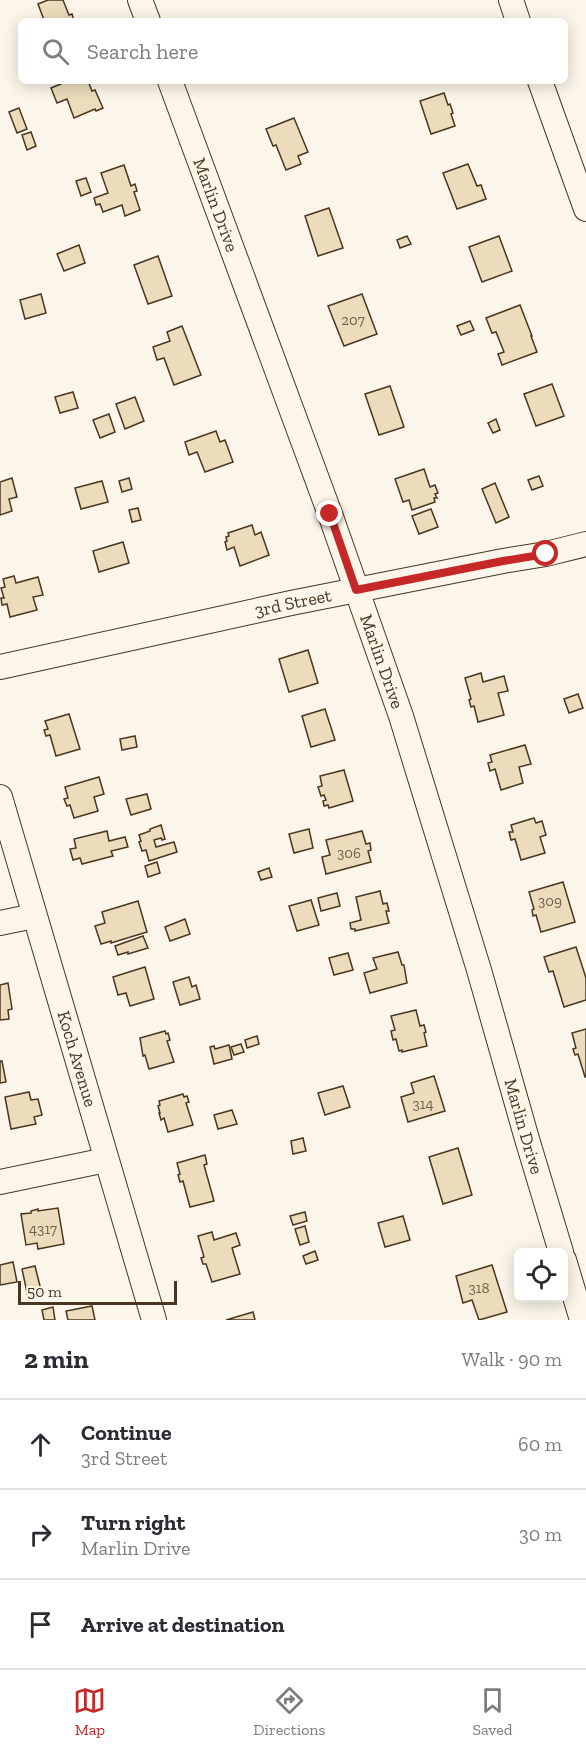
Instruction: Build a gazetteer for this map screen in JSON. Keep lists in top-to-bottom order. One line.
{"streets":{"street":["Marlin Drive","3rd Street","Koch Avenue"]},"crossings":[["Marlin Drive","3rd Street"]],"house_numbers":["207","306","309","314","4317","318"],"scale_bar":"50 m","page":{"search":"Search here","scale":"50 m","heading":["2 min","Walk · 90 m"],"list":[["Continue","3rd Street","60 m"],["Turn right","Marlin Drive","30 m"],"Arrive at destination"],"nav":["Map","Directions","Saved"]}}
